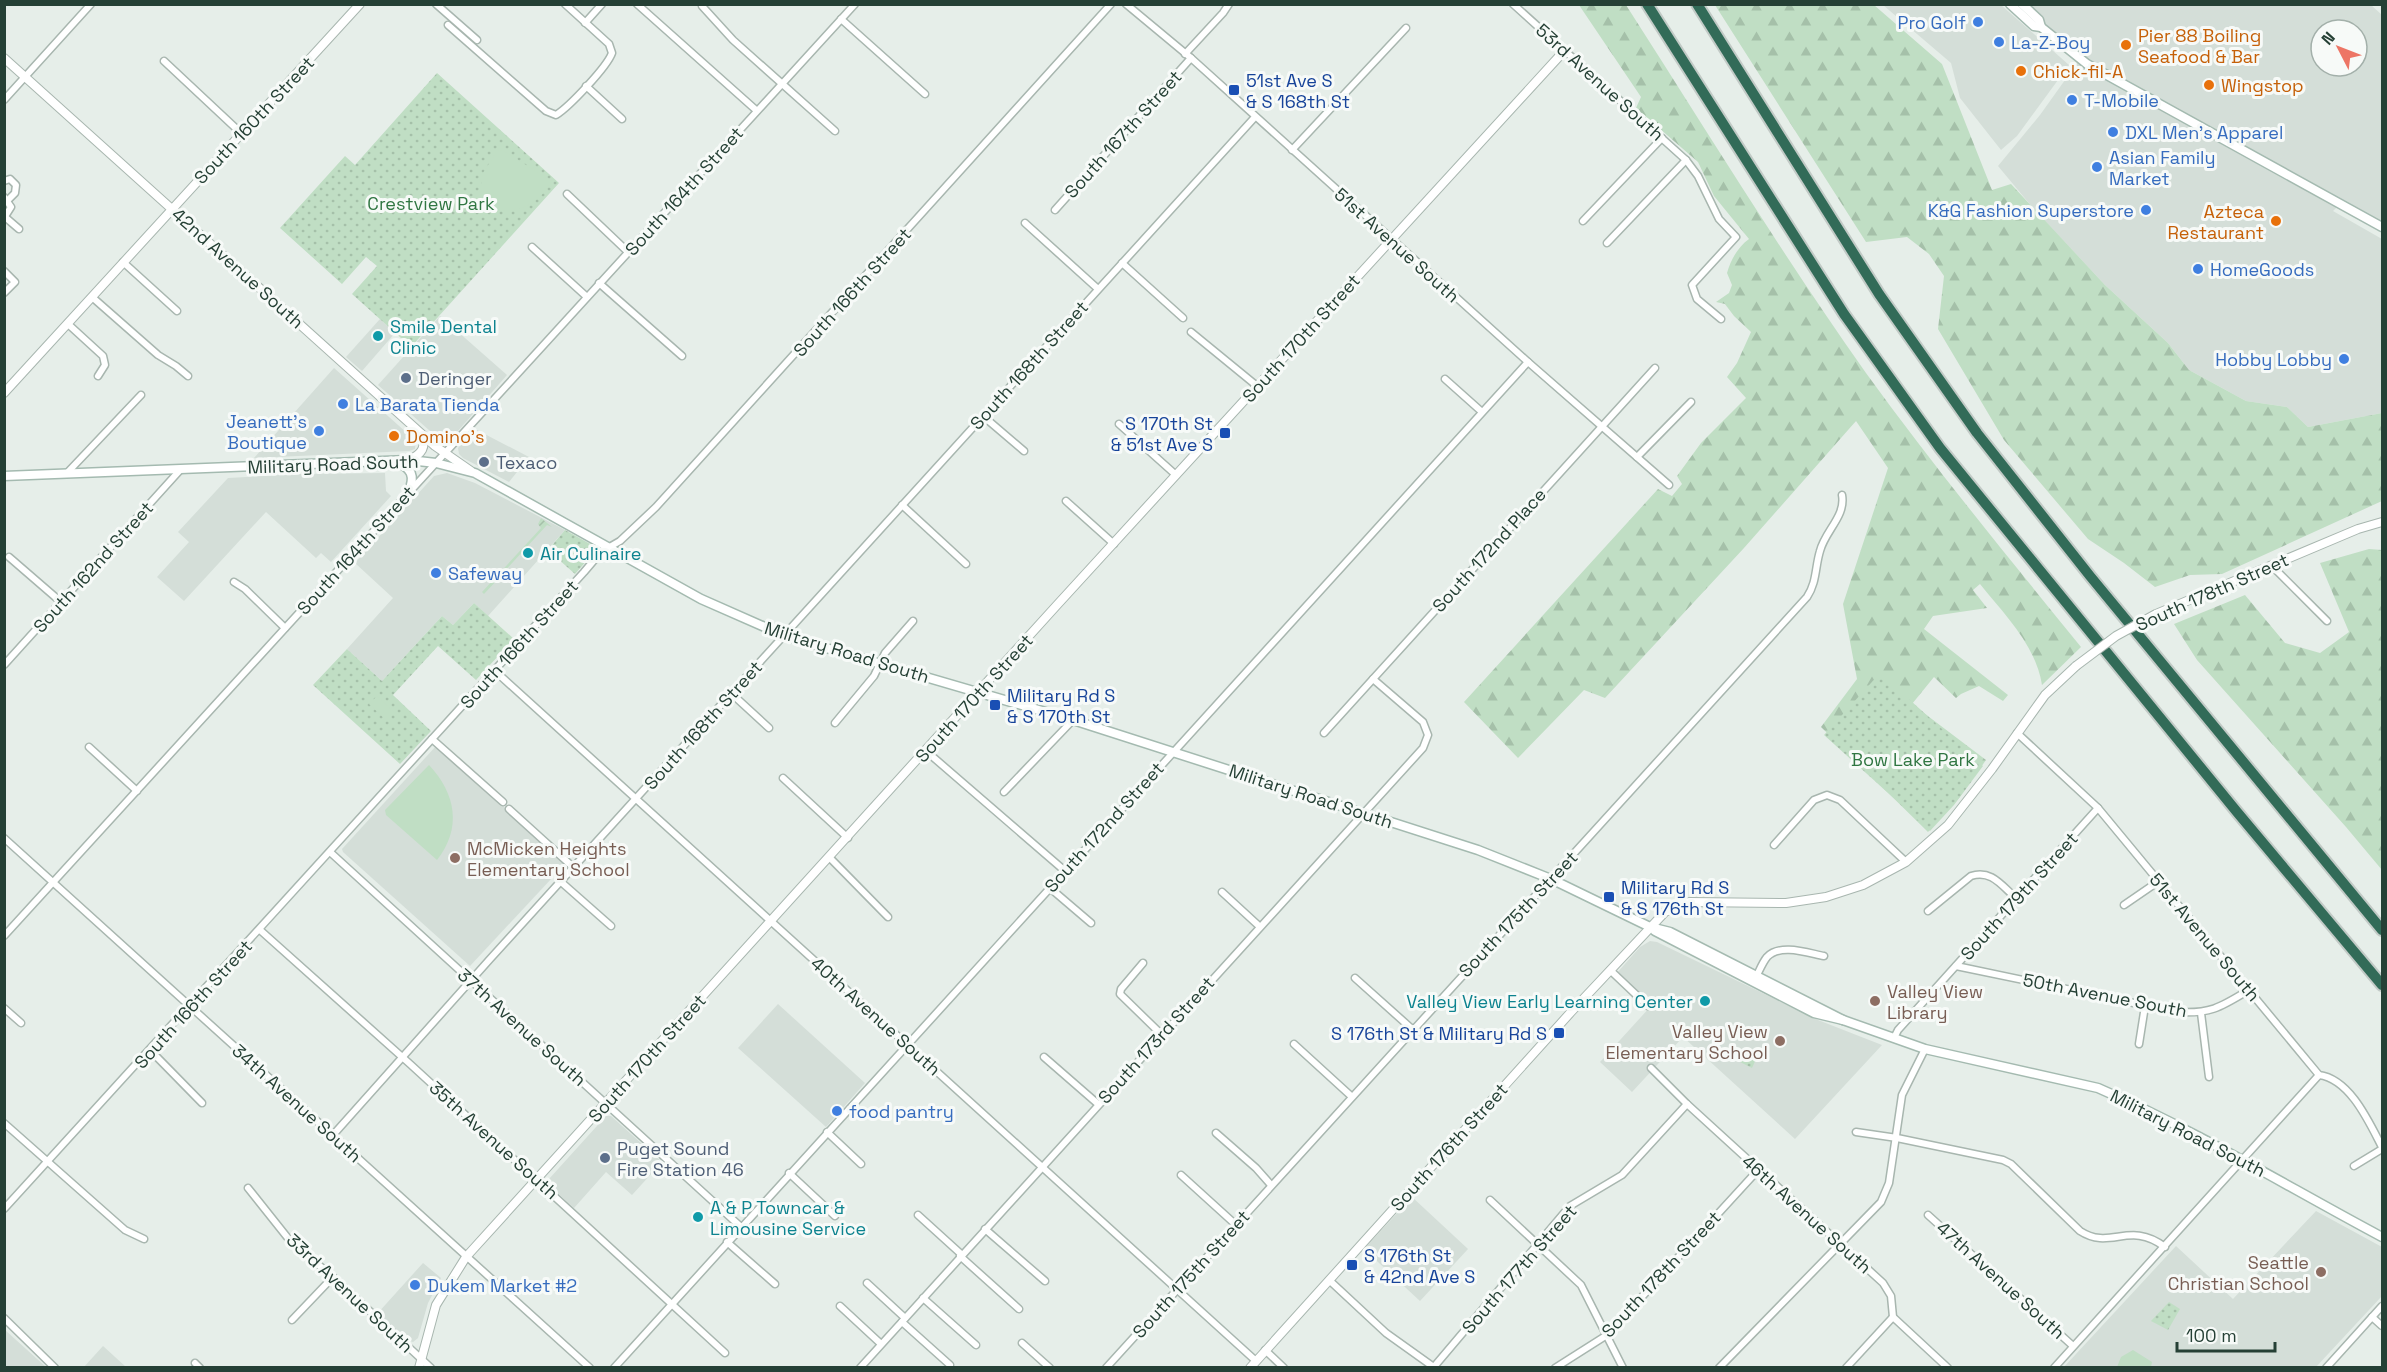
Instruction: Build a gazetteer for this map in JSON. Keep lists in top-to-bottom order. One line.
{"streets":{"main road":["Military Road South"],"street":["53rd Avenue South","South 160th Street","South 167th Street","South 164th Street","51st Avenue South","42nd Avenue South","South 166th Street","South 170th Street","South 168th Street","South 172nd Place","South 162nd Street","South 178th Street","South 172nd Street","South 179th Street","South 175th Street","50th Avenue South","40th Avenue South","37th Avenue South","South 173rd Street","34th Avenue South","35th Avenue South","South 176th Street","46th Avenue South","South 177th Street","47th Avenue South","33rd Avenue South"]},"crossings":[["53rd Avenue South","South 170th Street"],["South 160th Street","42nd Avenue South"],["South 167th Street","51st Avenue South"],["South 164th Street","42nd Avenue South"],["South 164th Street","Military Road South"],["South 164th Street","34th Avenue South"],["51st Avenue South","South 170th Street"],["51st Avenue South","South 168th Street"],["51st Avenue South","South 172nd Place"],["51st Avenue South","South 178th Street"],["51st Avenue South","South 172nd Street"],["51st Avenue South","South 179th Street"],["51st Avenue South","50th Avenue South"],["42nd Avenue South","Military Road South"],["South 166th Street","Military Road South"],["South 166th Street","40th Avenue South"],["South 166th Street","37th Avenue South"],["South 166th Street","34th Avenue South"],["South 166th Street","35th Avenue South"],["South 170th Street","Military Road South"],["South 170th Street","40th Avenue South"],["South 170th Street","37th Avenue South"],["South 170th Street","34th Avenue South"],["South 170th Street","35th Avenue South"],["South 170th Street","33rd Avenue South"],["South 168th Street","Military Road South"],["South 168th Street","40th Avenue South"],["South 168th Street","37th Avenue South"],["South 168th Street","34th Avenue South"],["South 168th Street","35th Avenue South"],["Military Road South","South 162nd Street"],["Military Road South","South 178th Street"],["Military Road South","South 172nd Street"],["Military Road South","South 179th Street"],["Military Road South","South 175th Street"],["Military Road South","South 173rd Street"],["Military Road South","South 176th Street"],["South 172nd Place","South 173rd Street"],["South 178th Street","South 176th Street"],["South 178th Street","46th Avenue South"],["South 172nd Street","40th Avenue South"],["South 172nd Street","37th Avenue South"],["South 172nd Street","35th Avenue South"],["South 179th Street","50th Avenue South"],["South 175th Street","40th Avenue South"],["40th Avenue South","South 173rd Street"],["40th Avenue South","South 176th Street"],["46th Avenue South","South 177th Street"]],"parks":["Crestview Park","Bow Lake Park"],"places":{"other":["Pro Golf","La-Z-Boy","Pier 88 Boiling Seafood & Bar","Chick-fil-A","Wingstop","T-Mobile","DXL Men's Apparel","Asian Family Market","K&G Fashion Superstore","Azteca Restaurant","HomeGoods","Smile Dental Clinic","Hobby Lobby","Deringer","La Barata Tienda","Jeanett's Boutique","Domino's","Texaco","Air Culinaire","Safeway","McMicken Heights Elementary School","Valley View Early Learning Center","Valley View Library","Valley View Elementary School","food pantry","Puget Sound Fire Station 46","A & P Towncar & Limousine Service","Seattle Christian School","Dukem Market #2"],"transit":["51st Ave S & S 168th St","S 170th St & 51st Ave S","Military Rd S & S 170th St","Military Rd S & S 176th St","S 176th St & Military Rd S","S 176th St & 42nd Ave S"]},"scale_bar":"100 m","north":"top left"}
